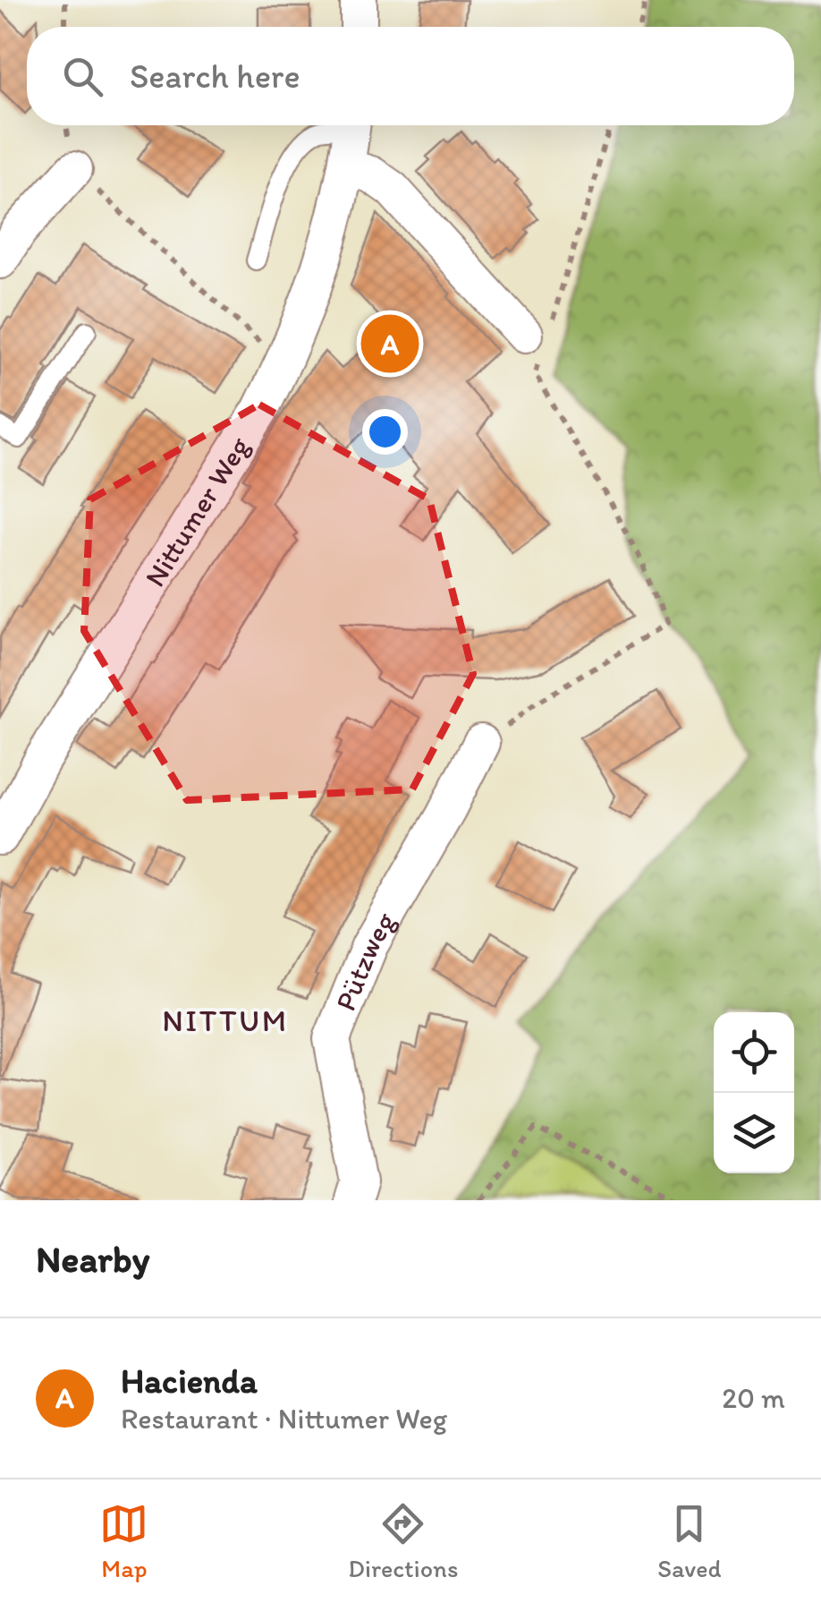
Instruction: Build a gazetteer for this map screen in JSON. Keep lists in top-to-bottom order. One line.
{"streets":{"street":["Nittumer Weg","Pützweg"]},"districts":["NITTUM"],"page":{"search":"Search here","pins":"A","heading":"Nearby","list":[{"mark":"A","name":"Hacienda","note":"Restaurant · Nittumer Weg","value":"20 m"}],"nav":["Map","Directions","Saved"]}}
